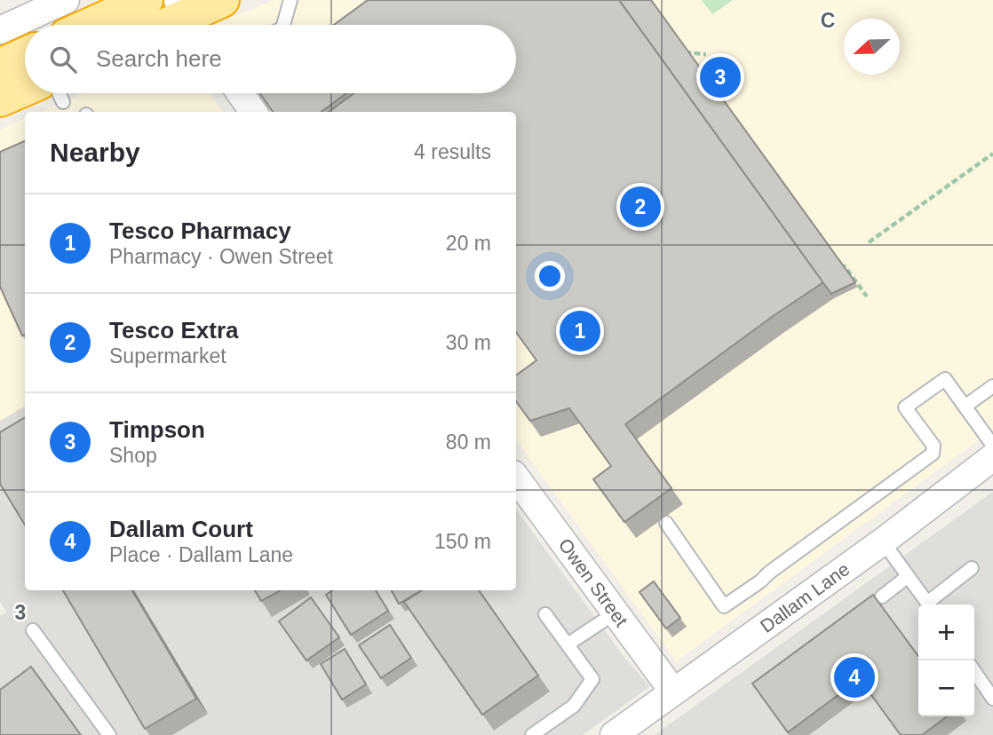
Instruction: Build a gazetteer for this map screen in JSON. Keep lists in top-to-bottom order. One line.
{"streets":{"street":["Owen Street","Dallam Lane"]},"crossings":[["Owen Street","Dallam Lane"]],"north":"left","page":{"search":"Search here","pins":["3","2","1","4"],"heading":["Nearby","4 results"],"list":[{"mark":"1","name":"Tesco Pharmacy","note":"Pharmacy · Owen Street","value":"20 m"},{"mark":"2","name":"Tesco Extra","note":"Supermarket","value":"30 m"},{"mark":"3","name":"Timpson","note":"Shop","value":"80 m"},{"mark":"4","name":"Dallam Court","note":"Place · Dallam Lane","value":"150 m"}],"map_buttons":["+","−"]},"grid":{"columns":["C"],"rows":["3"]}}
